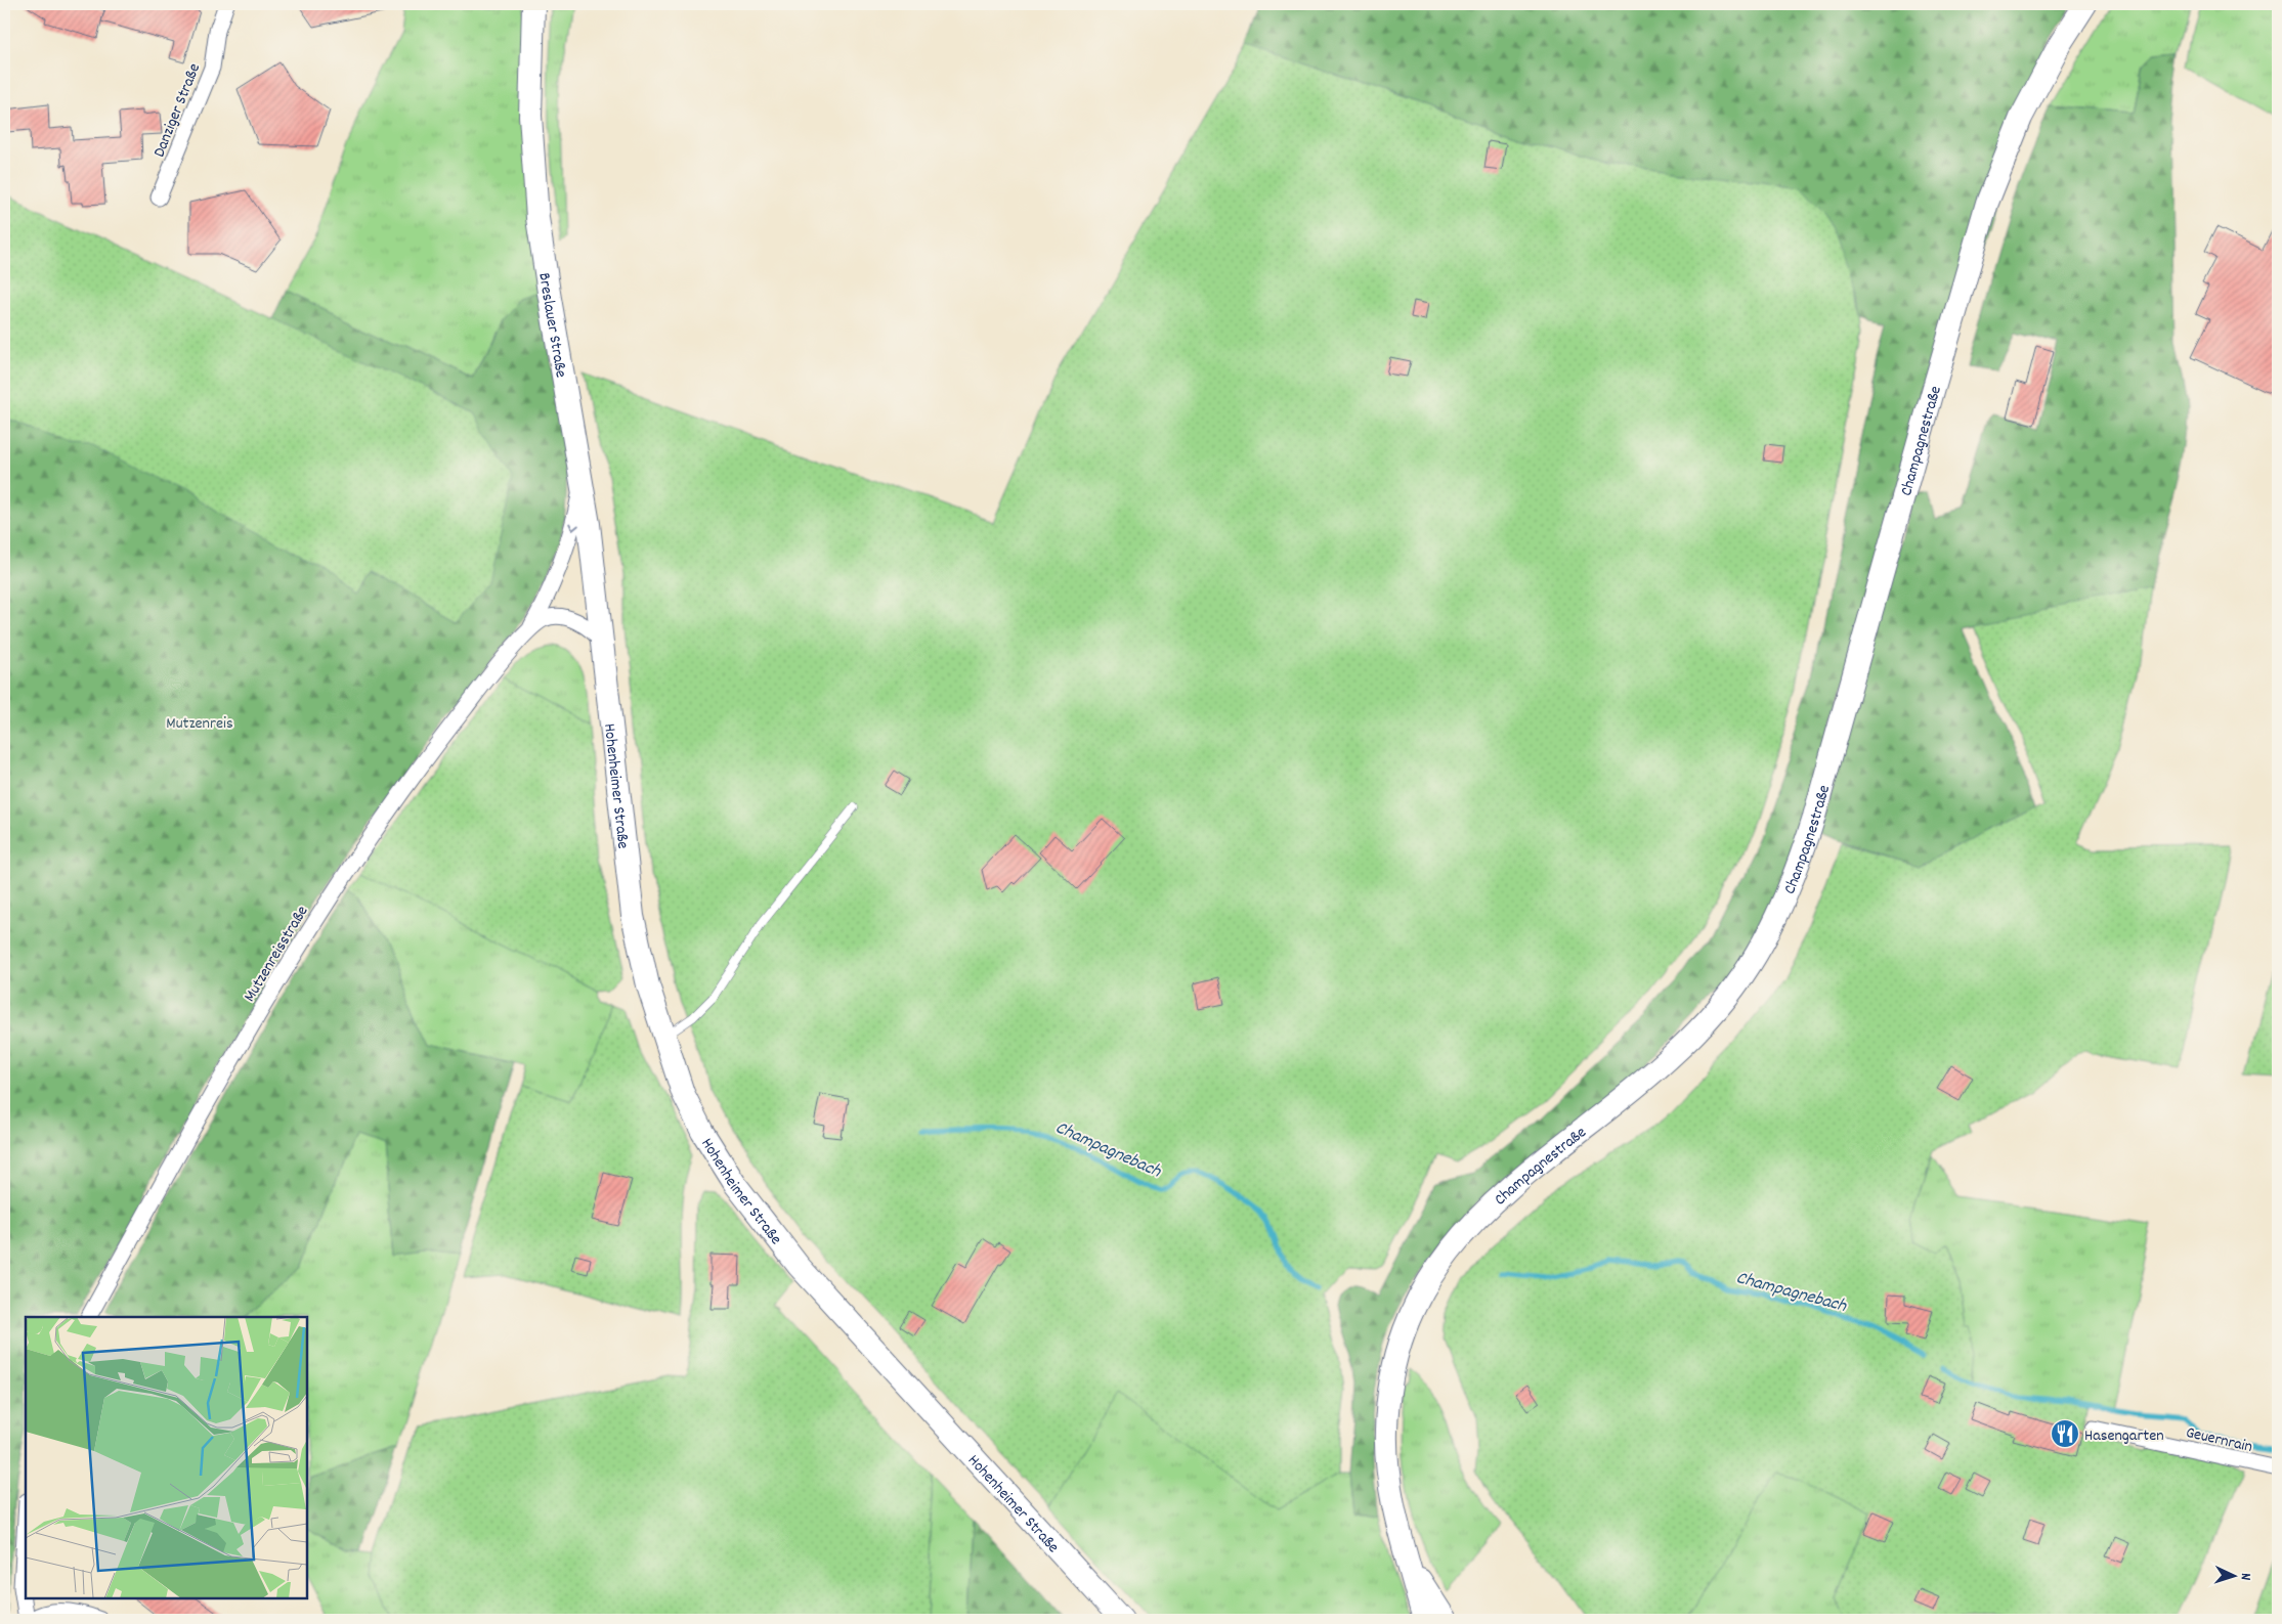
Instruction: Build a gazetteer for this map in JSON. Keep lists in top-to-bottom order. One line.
{"streets":{"main road":["Breslauer Straße","Champagnestraße","Hohenheimer Straße"],"street":["Danziger Straße","Mutzenreisstraße","Geuernrain"]},"crossings":[["Breslauer Straße","Hohenheimer Straße"],["Breslauer Straße","Mutzenreisstraße"],["Hohenheimer Straße","Mutzenreisstraße"]],"water":["Champagnebach"],"parks":["Mutzenreis"],"places":{"restaurant":["Hasengarten"]},"north":"right"}
